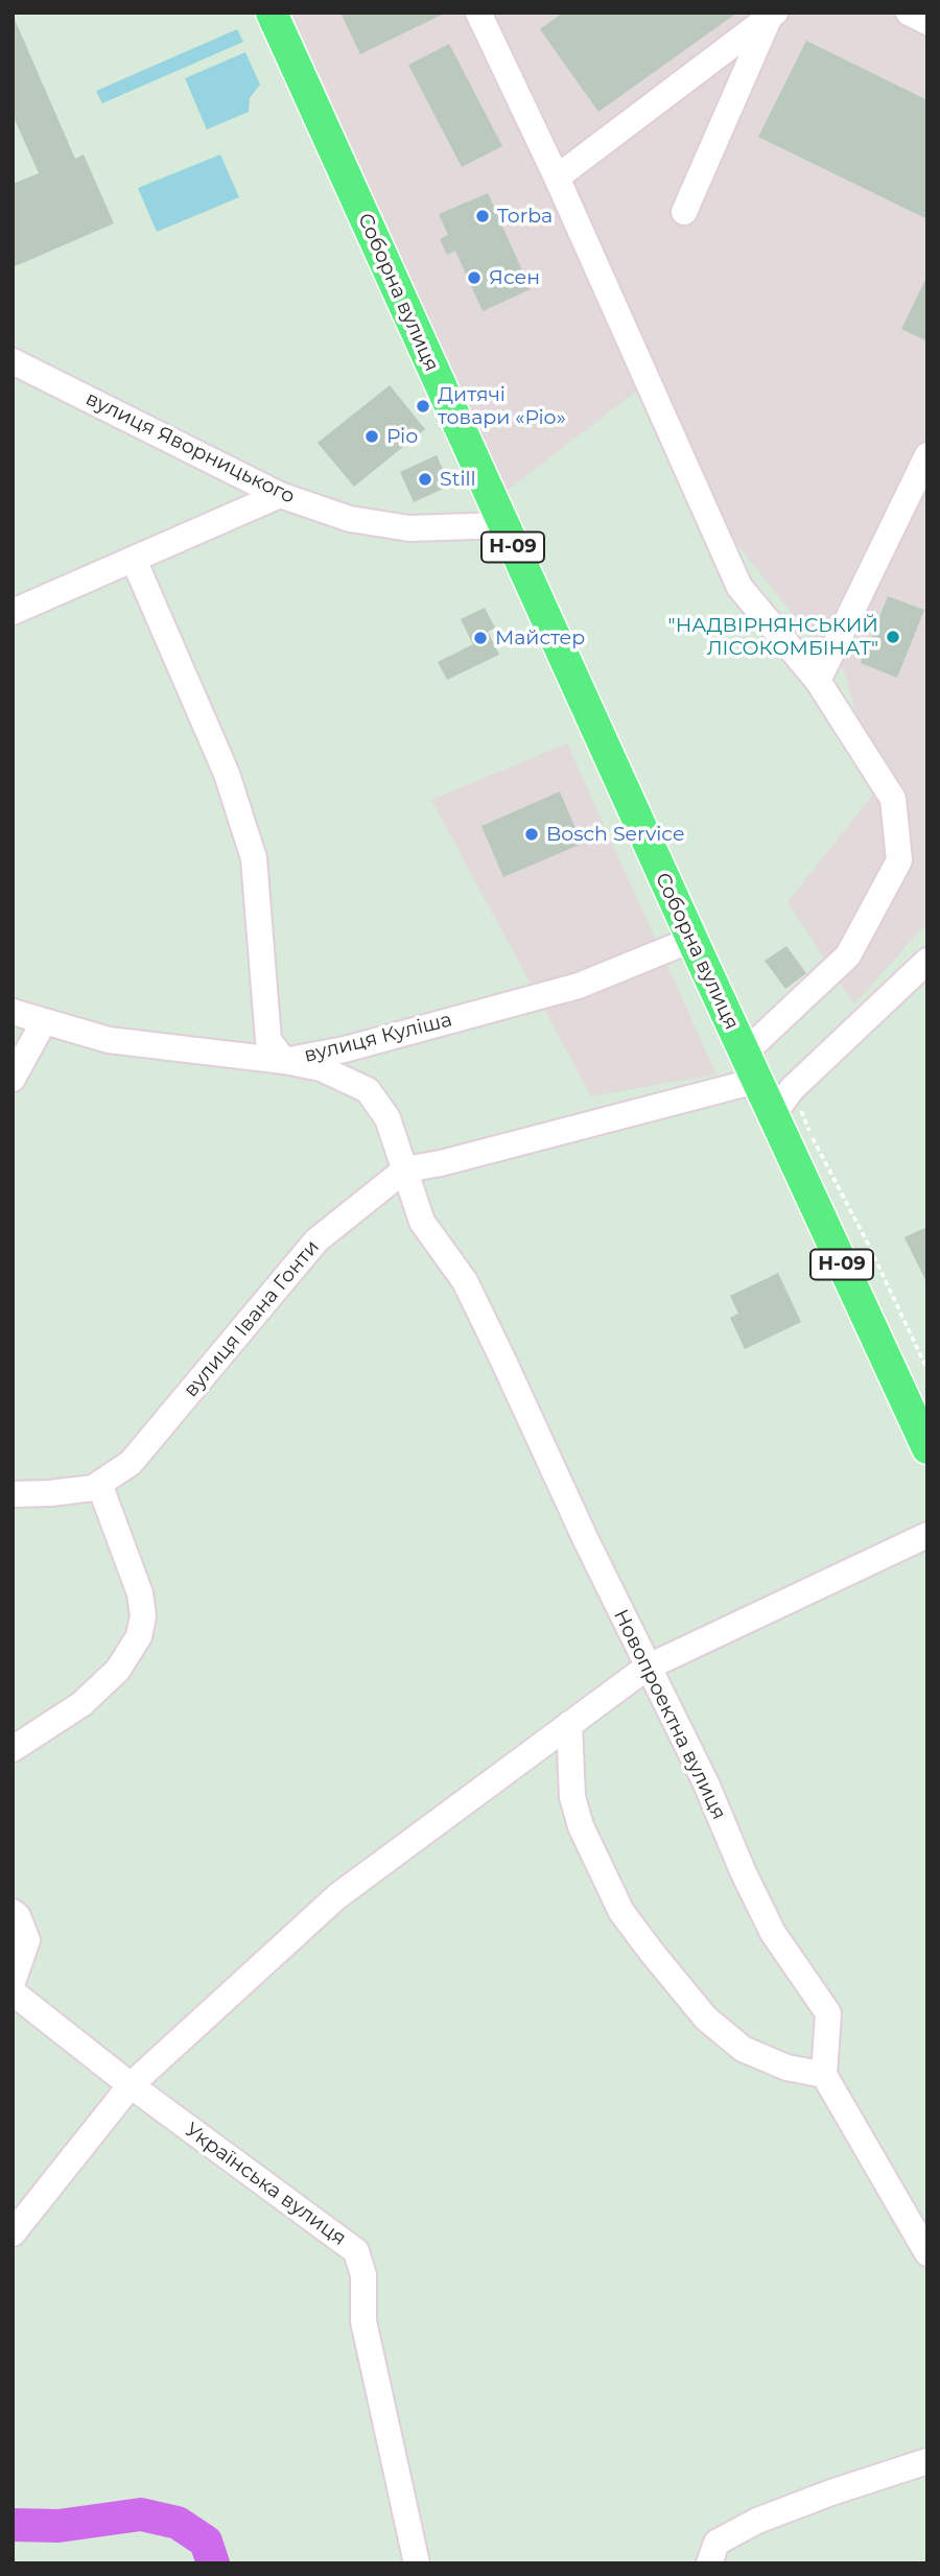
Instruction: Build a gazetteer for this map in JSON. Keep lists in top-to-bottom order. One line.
{"streets":{"main road":["Соборна вулиця","Н-09"],"street":["вулиця Яворницького","вулиця Куліша","вулиця Івана Гонти","Новопроектна вулиця","Українська вулиця"]},"crossings":[["Соборна вулиця","вулиця Яворницького"],["Соборна вулиця","вулиця Куліша"],["Соборна вулиця","вулиця Івана Гонти"],["вулиця Куліша","Новопроектна вулиця"],["вулиця Івана Гонти","Новопроектна вулиця"]],"places":["Torba","Ясен","Дитячі товари «Ріо»","Ріо","Still","\"НАДВІРНЯНСЬКИЙ ЛІСОКОМБІНАТ\"","Майстер","Bosch Service"]}
